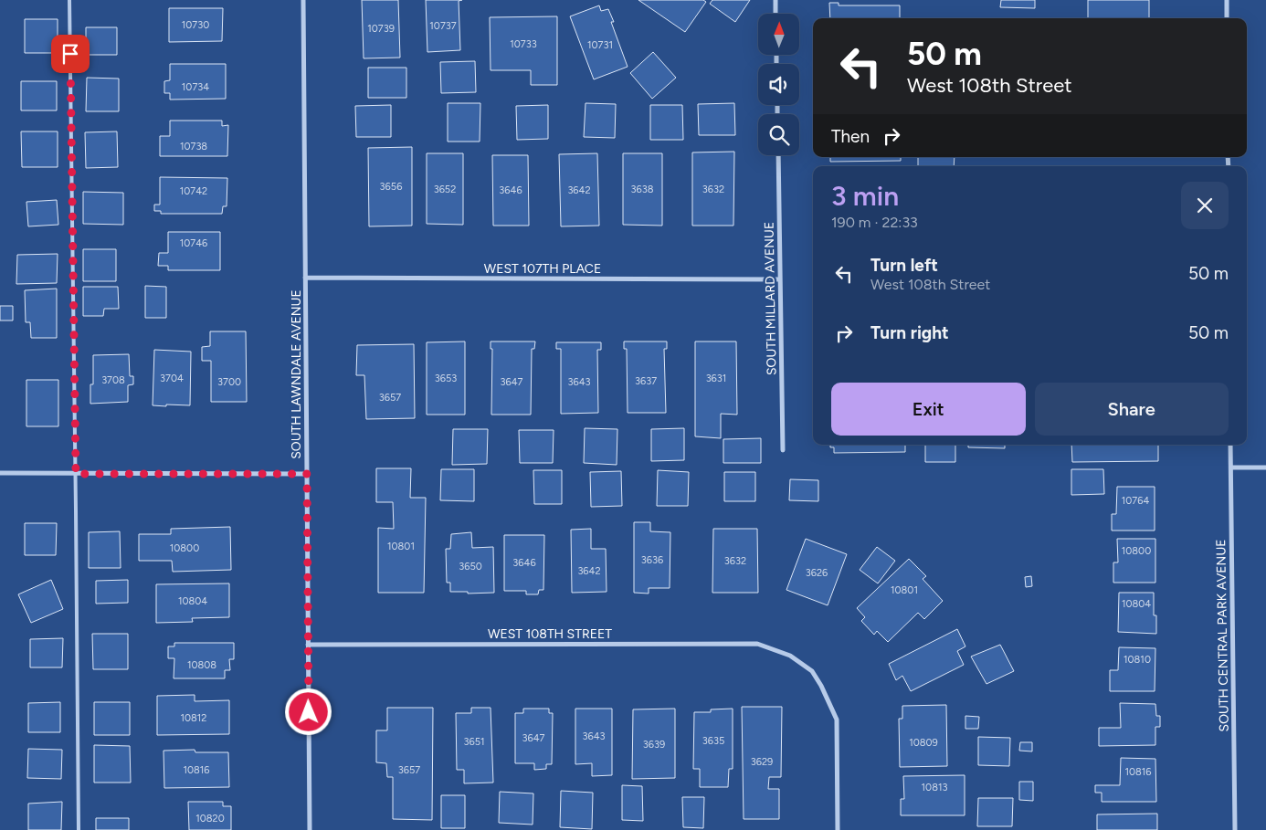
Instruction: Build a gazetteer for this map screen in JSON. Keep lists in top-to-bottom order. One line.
{"streets":{"street":["WEST 107TH PLACE","SOUTH MILLARD AVENUE","SOUTH LAWNDALE AVENUE","WEST 108TH STREET","SOUTH CENTRAL PARK AVENUE"]},"crossings":[["WEST 107TH PLACE","SOUTH MILLARD AVENUE"],["WEST 107TH PLACE","SOUTH LAWNDALE AVENUE"],["SOUTH LAWNDALE AVENUE","WEST 108TH STREET"]],"house_numbers":["10730","10737","10739","10733","10731","10734","10738","3656","3652","3638","3632","3646","3642","10742","10746","3704","3653","3631","3708","3637","3700","3647","3643","3657","10764","10801","10800","10800","3636","3632","3646","3650","3642","3626","10801","10804","10804","10810","10808","10812","3643","3647","3635","3651","10809","3639","3629","10816","3657","10816","10813","10820"],"north":"top","page":{"turn":["50 m","West 108th Street"],"then":"Then","heading":["3 min","190 m · 22:33"],"list":[{"name":"Turn left","note":"West 108th Street","value":"50 m"},{"name":"Turn right","value":"50 m"}],"buttons":["Exit","Share"]}}
